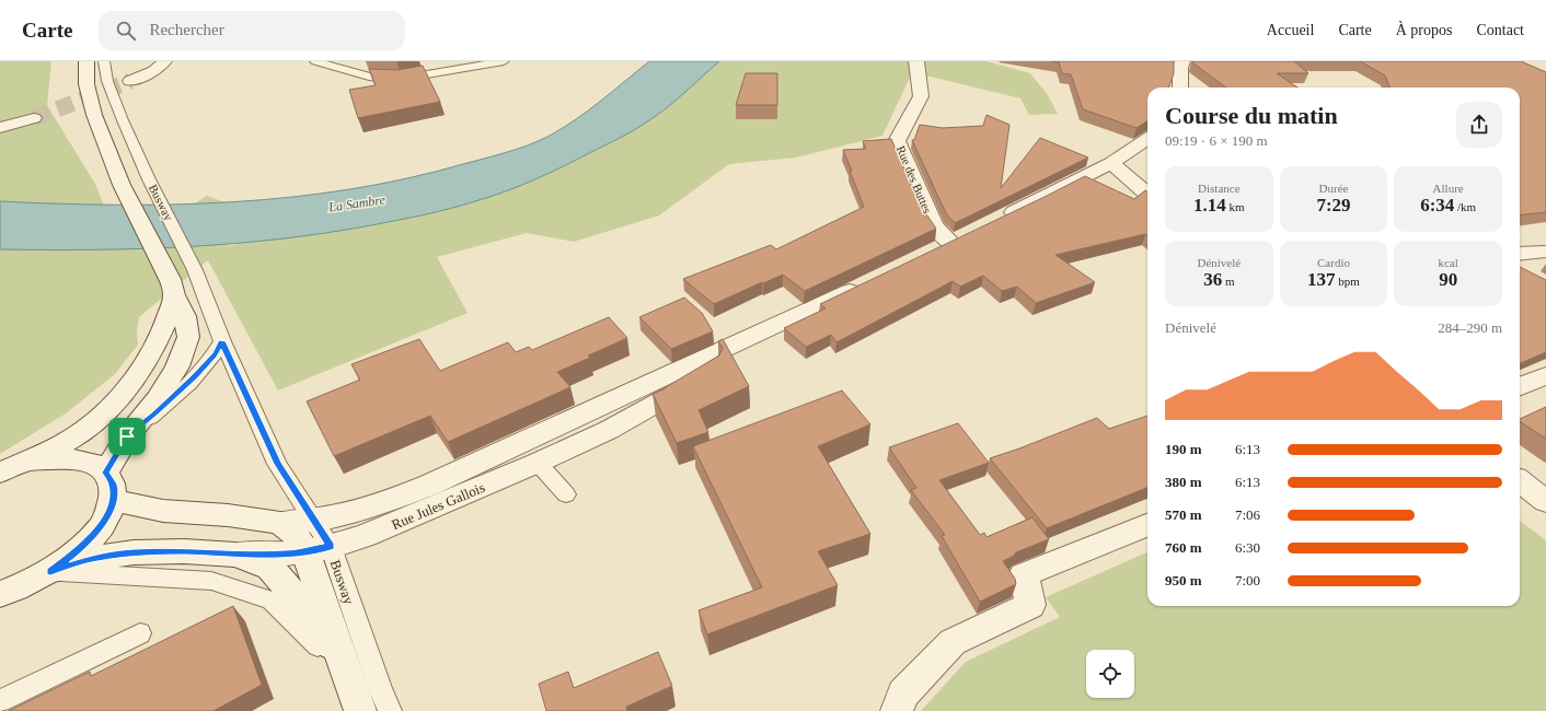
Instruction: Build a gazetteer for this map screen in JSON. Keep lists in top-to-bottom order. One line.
{"streets":{"street":["Rue des Buttes","Rue Jules Gallois"],"lane":["Busway"]},"crossings":[["Busway","Rue Jules Gallois"]],"water":["La Sambre"],"page":{"header":"Carte","search":"Rechercher","nav":["Accueil","Carte","À propos","Contact"],"heading":["Course du matin","09:19 · 6 × 190 m"],"stats":[["Distance","1.14 km"],["Durée","7:29"],["Allure","6:34 /km"],["Dénivelé","36 m"],["Cardio","137 bpm"],["kcal","90"]],"chart":["Dénivelé","284–290 m"],"list":[{"name":"190 m","note":"6:13"},{"name":"380 m","note":"6:13"},{"name":"570 m","note":"7:06"},{"name":"760 m","note":"6:30"},{"name":"950 m","note":"7:00"}]}}
